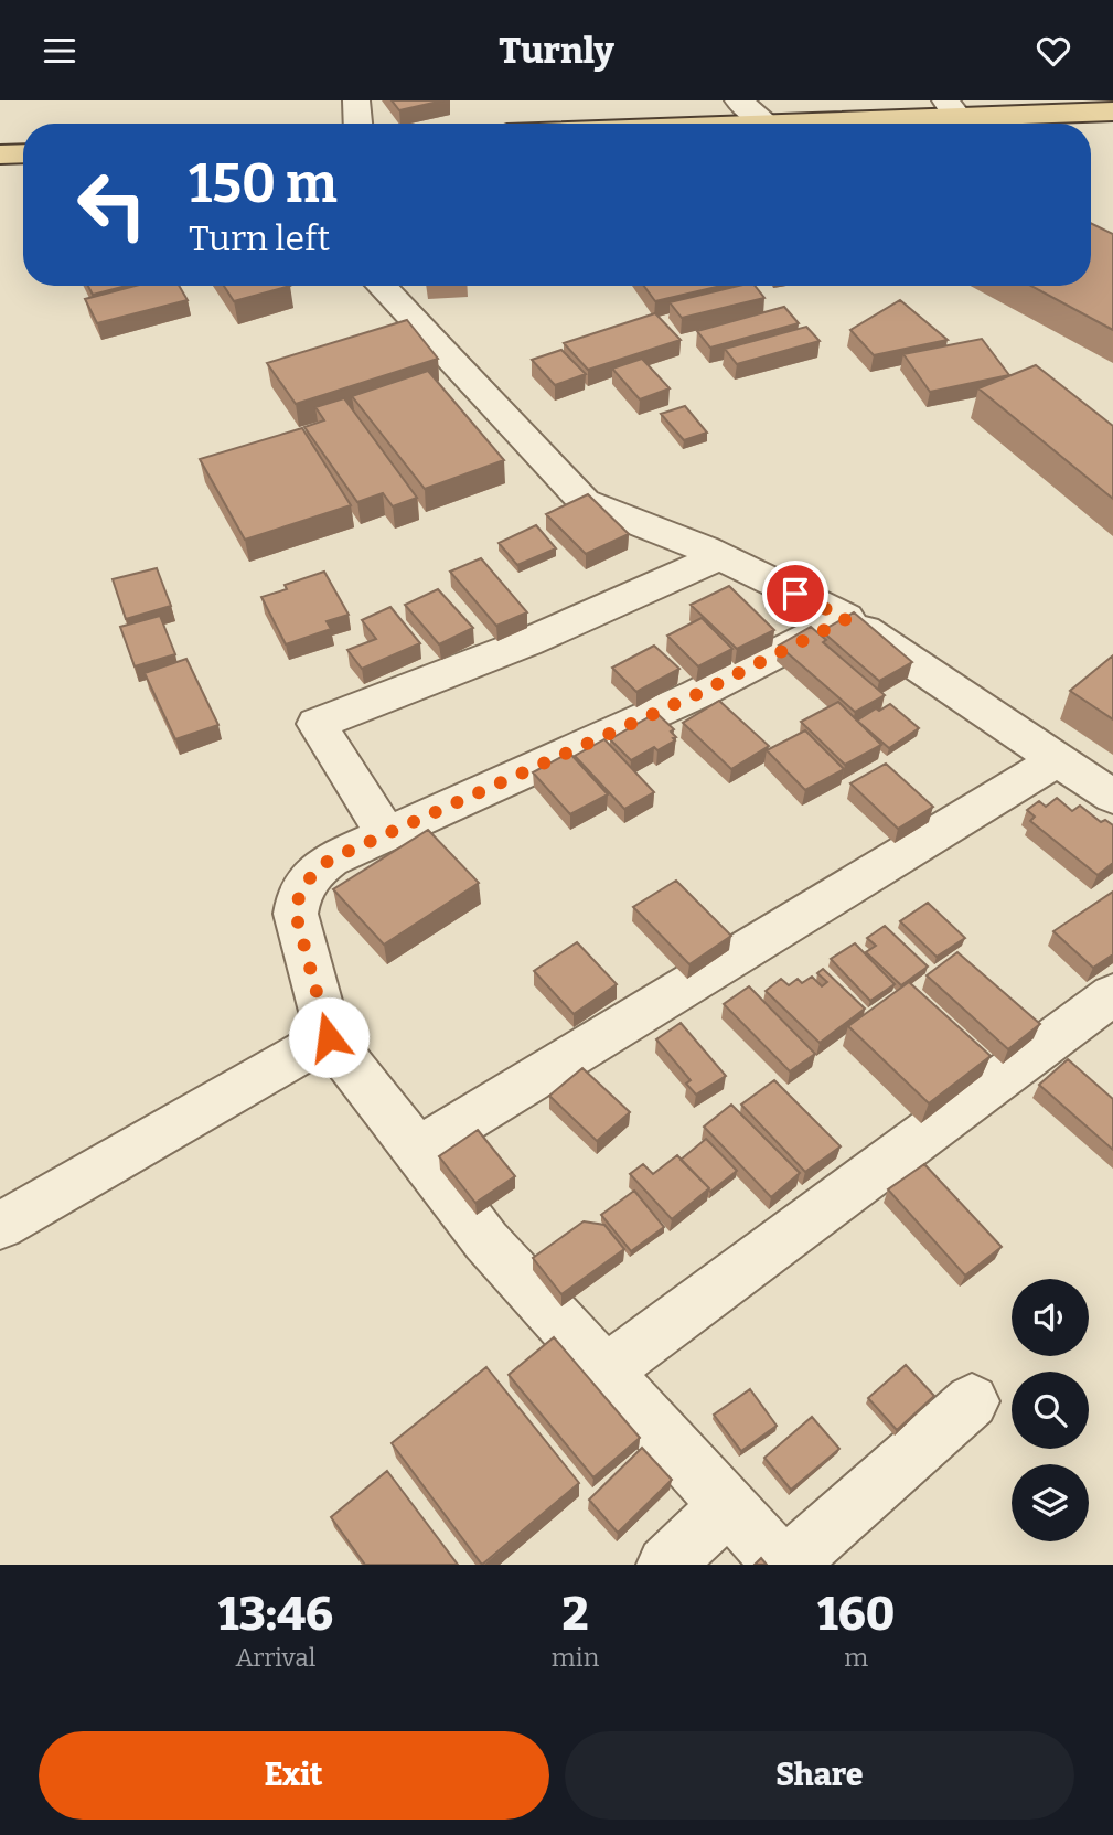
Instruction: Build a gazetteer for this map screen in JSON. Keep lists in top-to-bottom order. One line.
{"page":{"header":"Turnly","turn":["150 m","Turn left"],"eta":["13:46","Arrival","2","min","160","m"],"buttons":["Exit","Share"]}}
